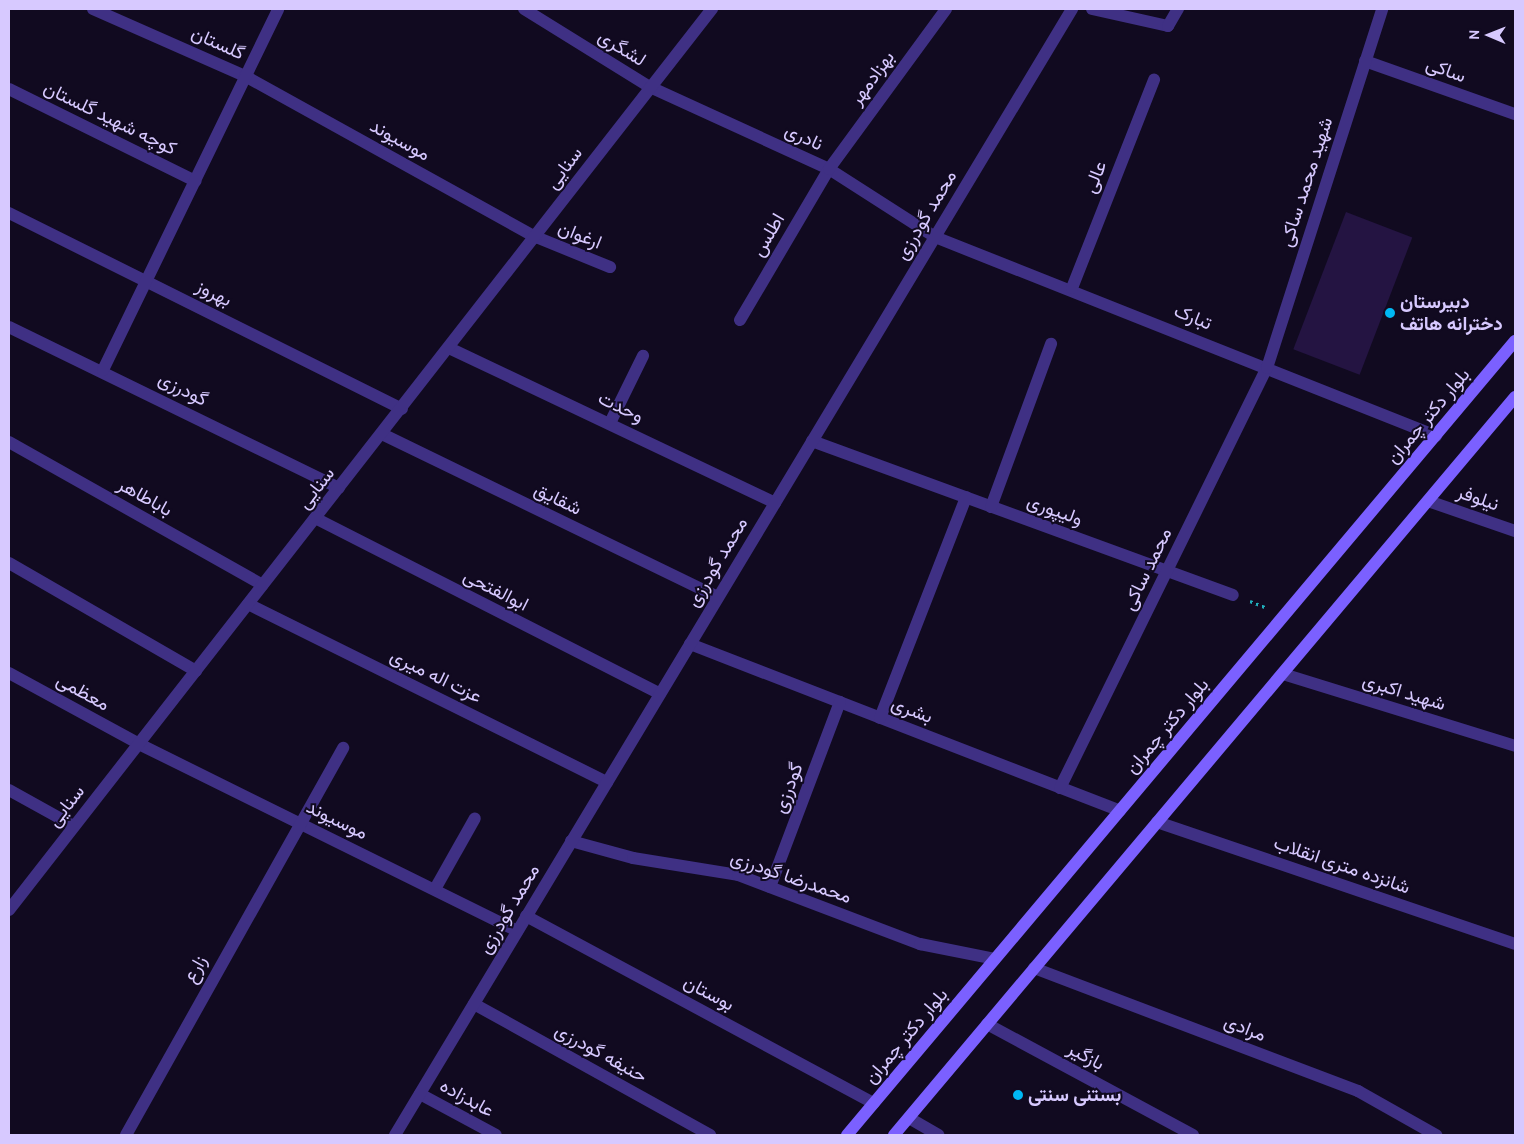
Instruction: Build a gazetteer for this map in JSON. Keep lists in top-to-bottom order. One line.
{"streets":{"main road":["بلوار دکتر چمران"],"street":["گلستان","لشگری","ساکی","بهزادمهر","کوچه شهید گلستان","نادری","موسیوند","سنایی","عالی","شهید محمد ساکی","محمد گودرزی","ارغوان","اطلس","بهروز","تبارک","گودرزی","وحدت","باباطاهر","نیلوفر","شقایق","ولیپوری","محمد ساکی","ابوالفتحی","عزت اله میری","معظمی","شهید اکبری","بشری","شانزده متری انقلاب","محمدرضا گودرزی","زارع","بوستان","مرادی","حنیفه گودرزی","بازگیر","عابدزاده"]},"crossings":[["گلستان","موسیوند"],["لشگری","نادری"],["لشگری","سنایی"],["ساکی","شهید محمد ساکی"],["بهزادمهر","نادری"],["بهزادمهر","اطلس"],["نادری","سنایی"],["نادری","محمد گودرزی"],["نادری","اطلس"],["نادری","تبارک"],["موسیوند","سنایی"],["موسیوند","محمد گودرزی"],["موسیوند","ارغوان"],["موسیوند","معظمی"],["موسیوند","زارع"],["سنایی","ارغوان"],["سنایی","بهروز"],["سنایی","گودرزی"],["سنایی","وحدت"],["سنایی","باباطاهر"],["سنایی","شقایق"],["سنایی","ابوالفتحی"],["سنایی","عزت اله میری"],["سنایی","معظمی"],["عالی","تبارک"],["شهید محمد ساکی","تبارک"],["شهید محمد ساکی","محمد ساکی"],["محمد گودرزی","تبارک"],["محمد گودرزی","وحدت"],["محمد گودرزی","شقایق"],["محمد گودرزی","ولیپوری"],["محمد گودرزی","ابوالفتحی"],["محمد گودرزی","عزت اله میری"],["محمد گودرزی","بشری"],["محمد گودرزی","محمدرضا گودرزی"],["محمد گودرزی","بوستان"],["محمد گودرزی","حنیفه گودرزی"],["محمد گودرزی","عابدزاده"],["تبارک","بلوار دکتر چمران"],["تبارک","محمد ساکی"],["گودرزی","بشری"],["گودرزی","محمدرضا گودرزی"],["بلوار دکتر چمران","بشری"],["بلوار دکتر چمران","محمدرضا گودرزی"],["بلوار دکتر چمران","بوستان"],["ولیپوری","محمد ساکی"],["محمد ساکی","بشری"]],"places":["دبیرستان دخترانه هاتف","بستنی سنتی"],"north":"left"}
